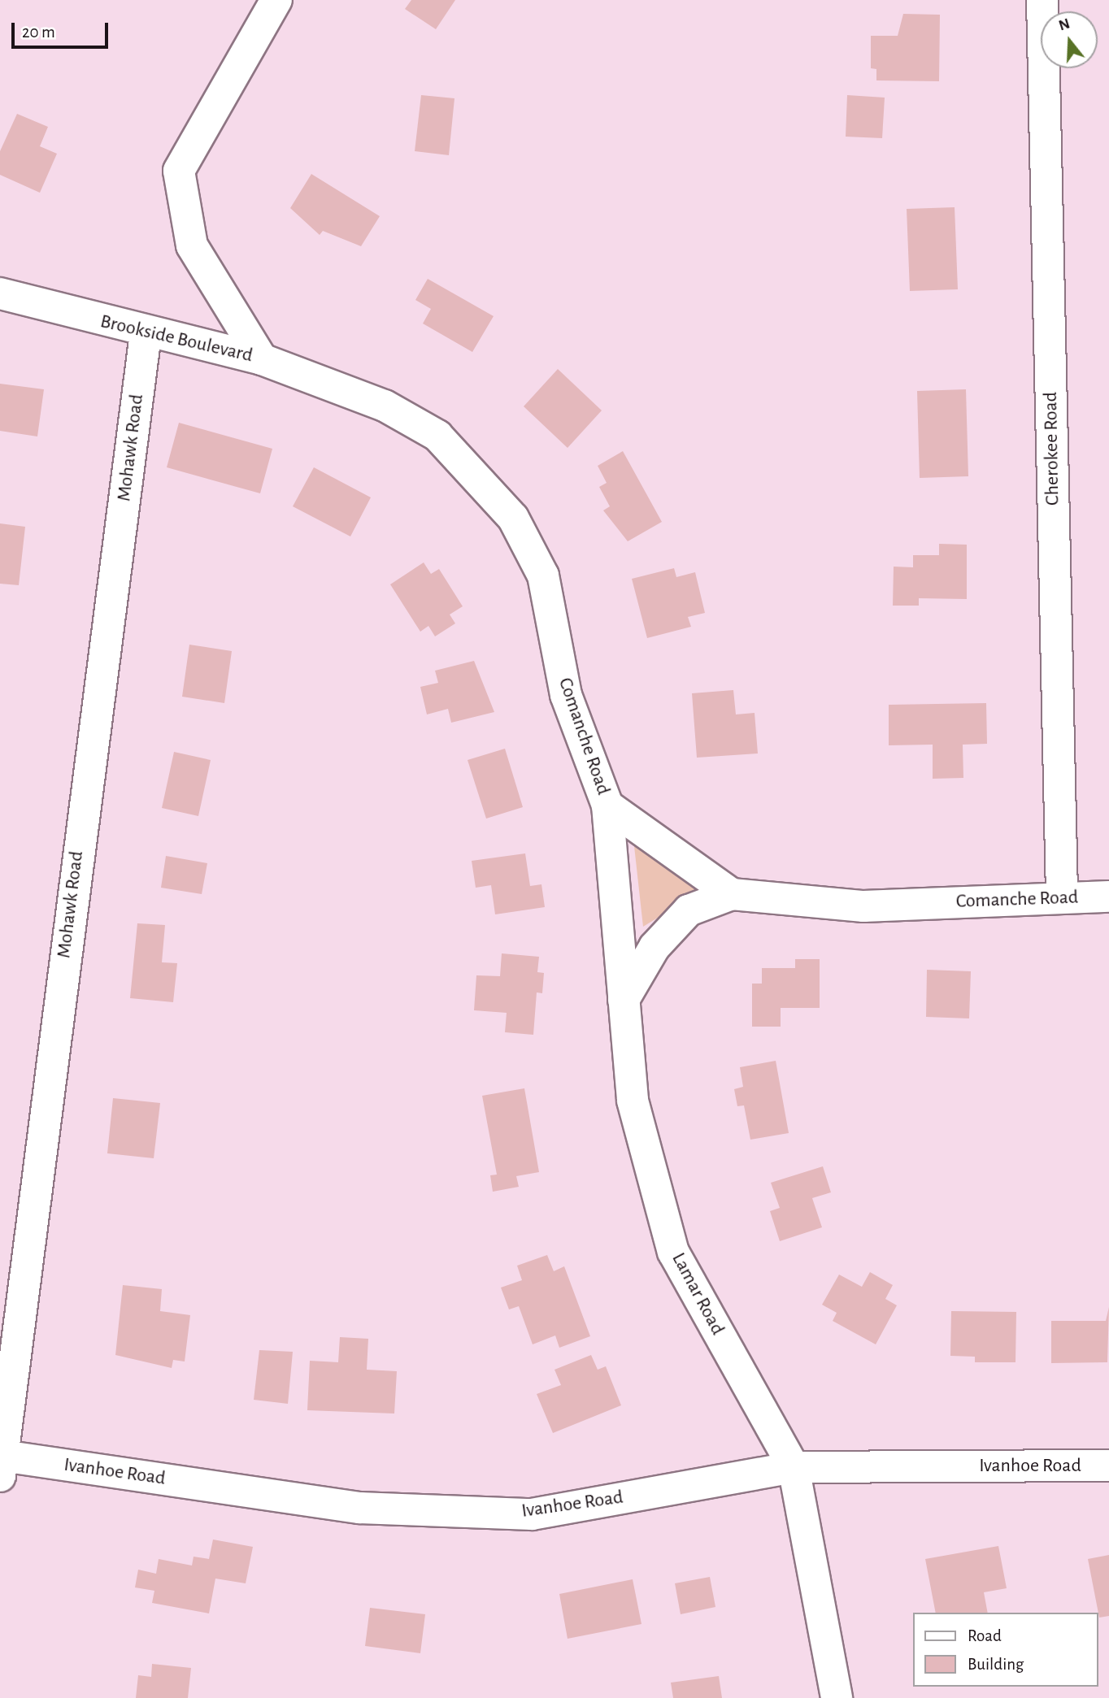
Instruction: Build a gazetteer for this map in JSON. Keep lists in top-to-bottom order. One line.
{"streets":{"street":["Brookside Boulevard","Mohawk Road","Cherokee Road","Comanche Road","Lamar Road","Ivanhoe Road"]},"crossings":[["Brookside Boulevard","Mohawk Road"],["Brookside Boulevard","Comanche Road"],["Mohawk Road","Ivanhoe Road"],["Cherokee Road","Comanche Road"],["Comanche Road","Lamar Road"],["Lamar Road","Ivanhoe Road"]],"legend":["Road","Building"],"scale_bar":"20 m","north":"top"}
